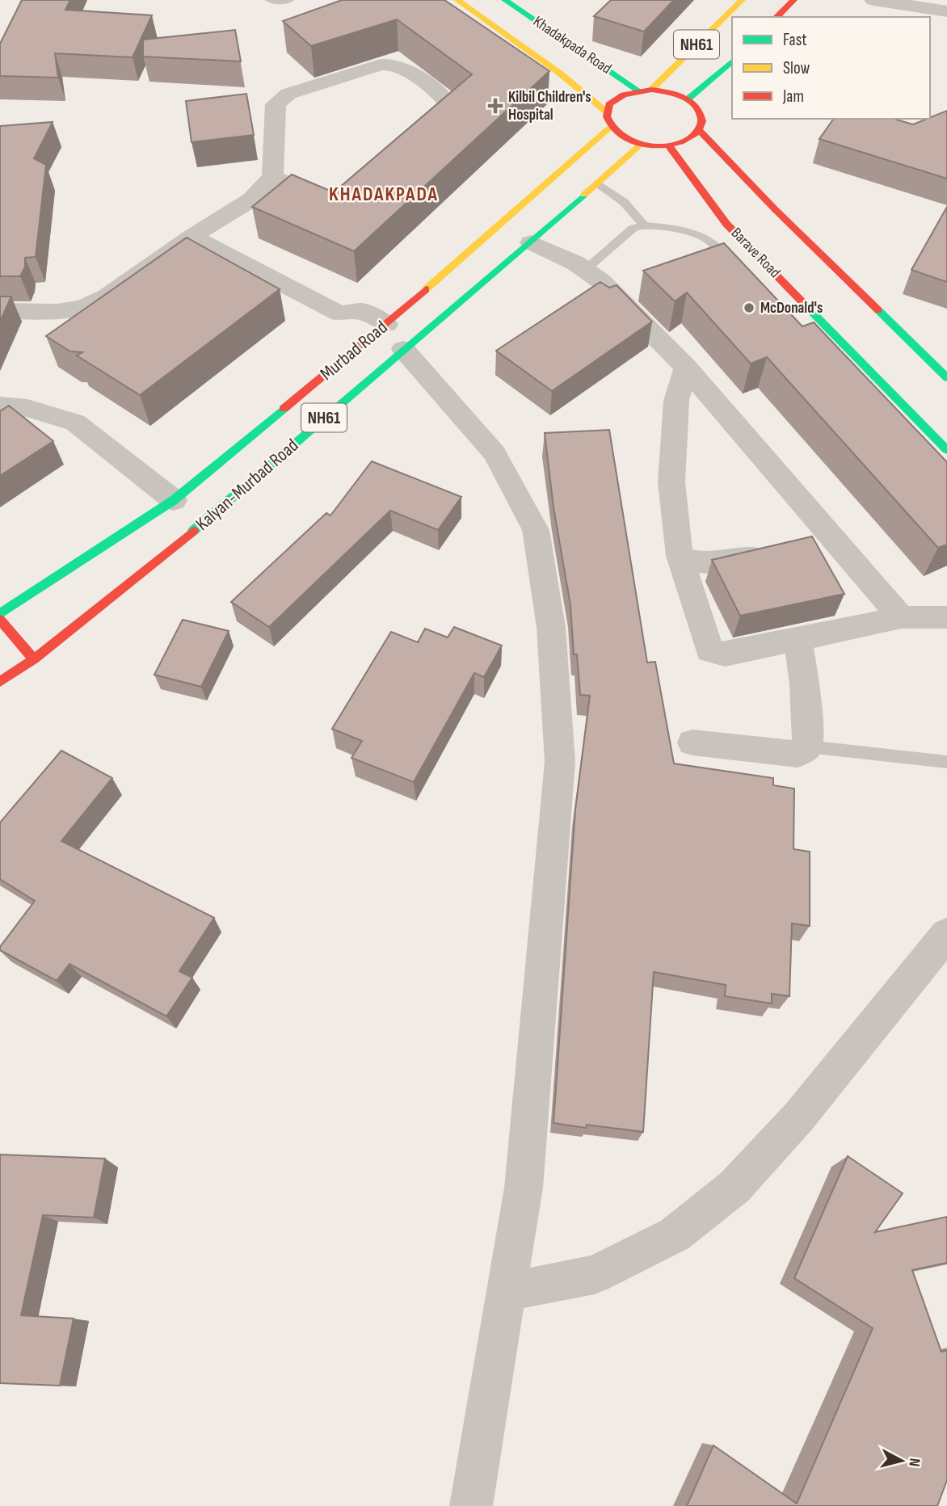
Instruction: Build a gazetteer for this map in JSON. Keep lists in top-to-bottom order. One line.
{"streets":{"main road":["NH61","Khadakpada Road","Barave Road","Murbad Road","Kalyan-Murbad Road"]},"crossings":[["NH61","Khadakpada Road"],["NH61","Barave Road"],["NH61","Murbad Road"],["NH61","Kalyan-Murbad Road"],["Khadakpada Road","Barave Road"],["Khadakpada Road","Murbad Road"],["Khadakpada Road","Kalyan-Murbad Road"],["Barave Road","Murbad Road"],["Barave Road","Kalyan-Murbad Road"],["Murbad Road","Kalyan-Murbad Road"]],"districts":["KHADAKPADA"],"places":{"health":["Kilbil Children's Hospital"],"other":["McDonald's"]},"legend":["Fast","Slow","Jam"],"north":"right"}
